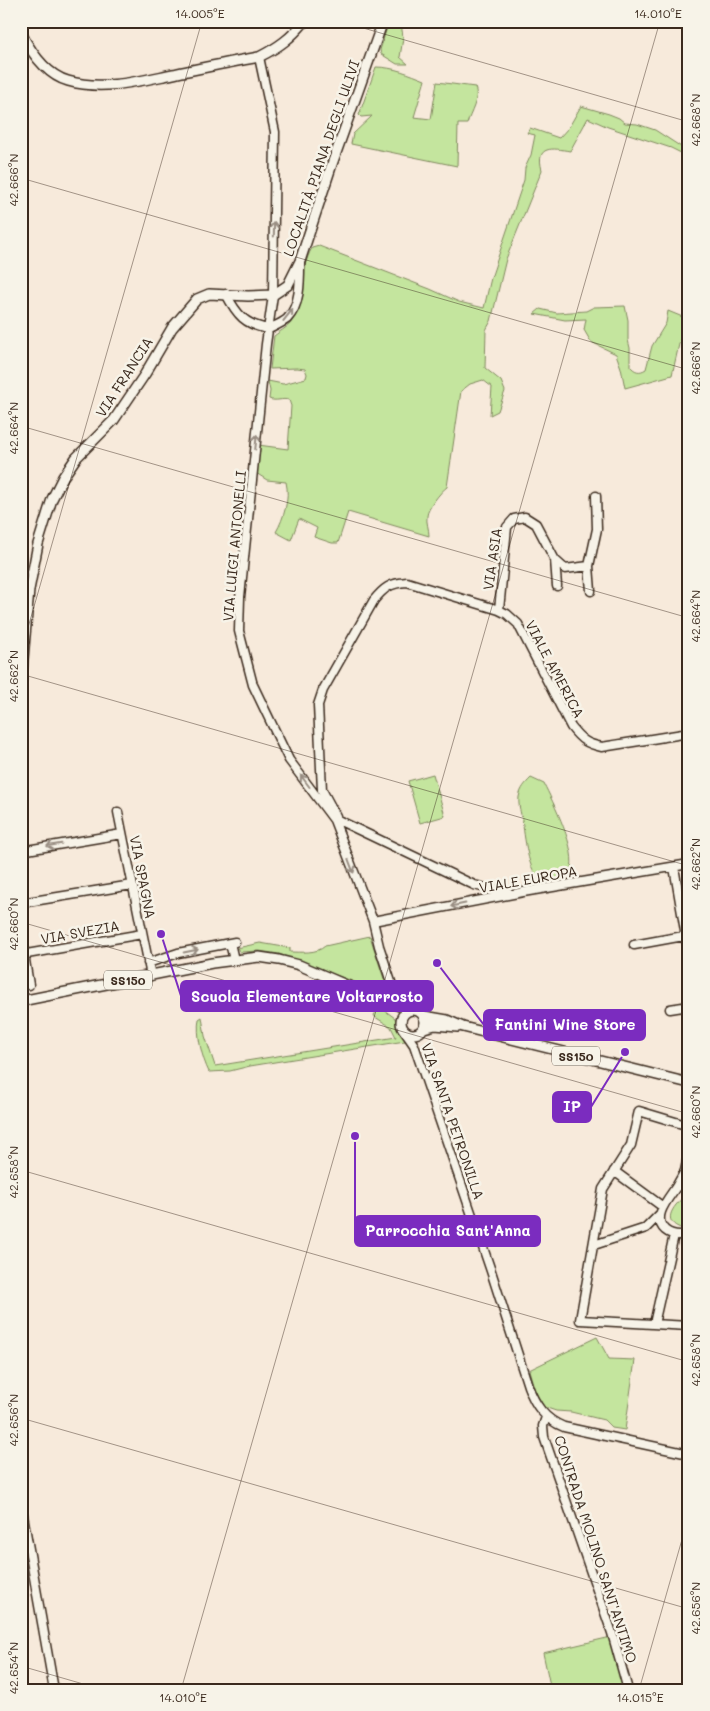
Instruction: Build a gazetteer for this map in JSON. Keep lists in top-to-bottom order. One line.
{"streets":{"main road":["LOCALITÀ PIANA DEGLI ULIVI","VIA FRANCIA","SS150"],"street":["VIA LUIGI ANTONELLI","VIA ASIA","VIALE AMERICA","VIA SPAGNA","VIALE EUROPA","VIA SVEZIA","VIA SANTA PETRONILLA","CONTRADA MOLINO SANT'ANTIMO"]},"crossings":[["LOCALITÀ PIANA DEGLI ULIVI","VIA LUIGI ANTONELLI"],["VIA LUIGI ANTONELLI","VIALE AMERICA"],["VIA LUIGI ANTONELLI","VIALE EUROPA"],["VIA LUIGI ANTONELLI","SS150"],["VIA ASIA","VIALE AMERICA"],["VIA SPAGNA","VIA SVEZIA"],["VIA SPAGNA","SS150"],["SS150","VIA SANTA PETRONILLA"],["VIA SANTA PETRONILLA","CONTRADA MOLINO SANT'ANTIMO"]],"one_way":["LOCALITÀ PIANA DEGLI ULIVI","VIALE EUROPA"],"places":["Scuola Elementare Voltarrosto","Fantini Wine Store","IP","Parrocchia Sant'Anna"],"coordinates":["14.005°E","14.010°E","42.668°N","42.666°N","42.664°N","42.662°N","42.660°N","42.658°N","42.656°N","42.654°N","14.015°E"]}
